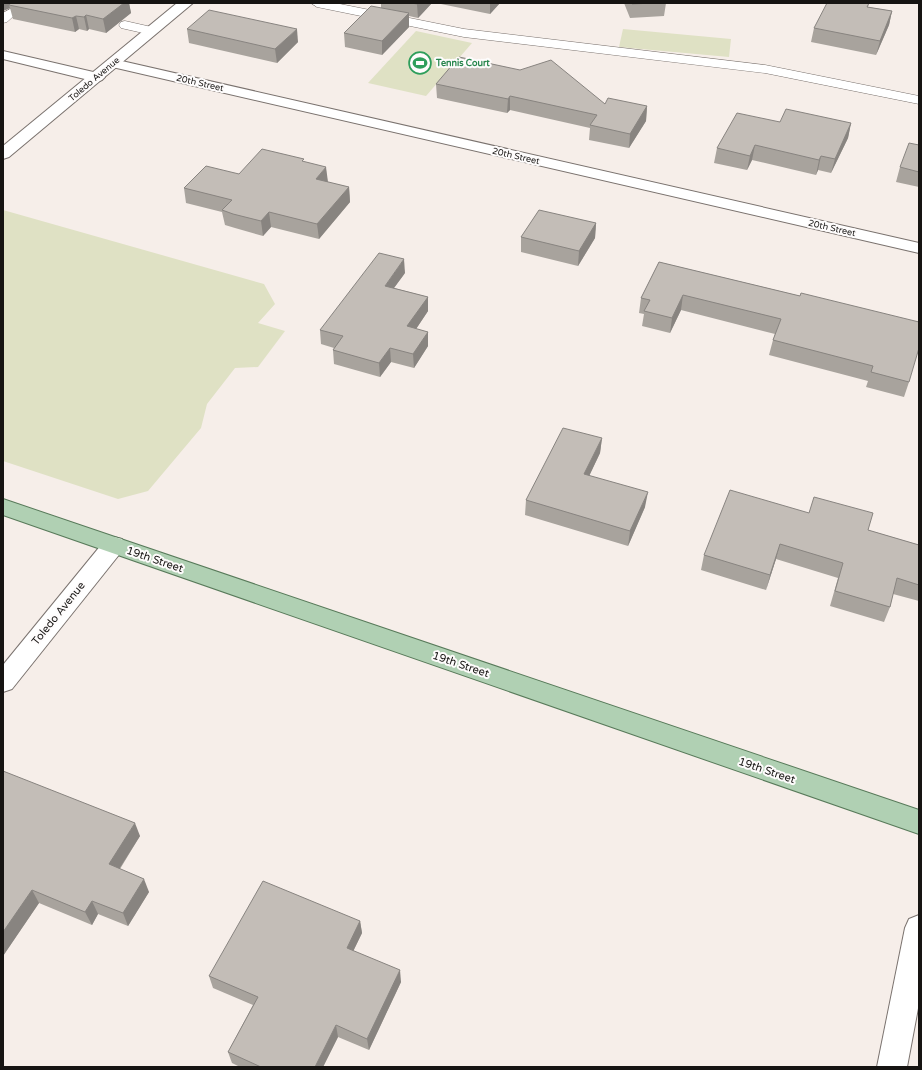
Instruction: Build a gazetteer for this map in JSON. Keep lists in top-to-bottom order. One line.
{"streets":{"main road":["19th Street"],"street":["Toledo Avenue","20th Street"]},"crossings":[["Toledo Avenue","20th Street"],["Toledo Avenue","19th Street"]],"places":{"sports":["Tennis Court"]}}
